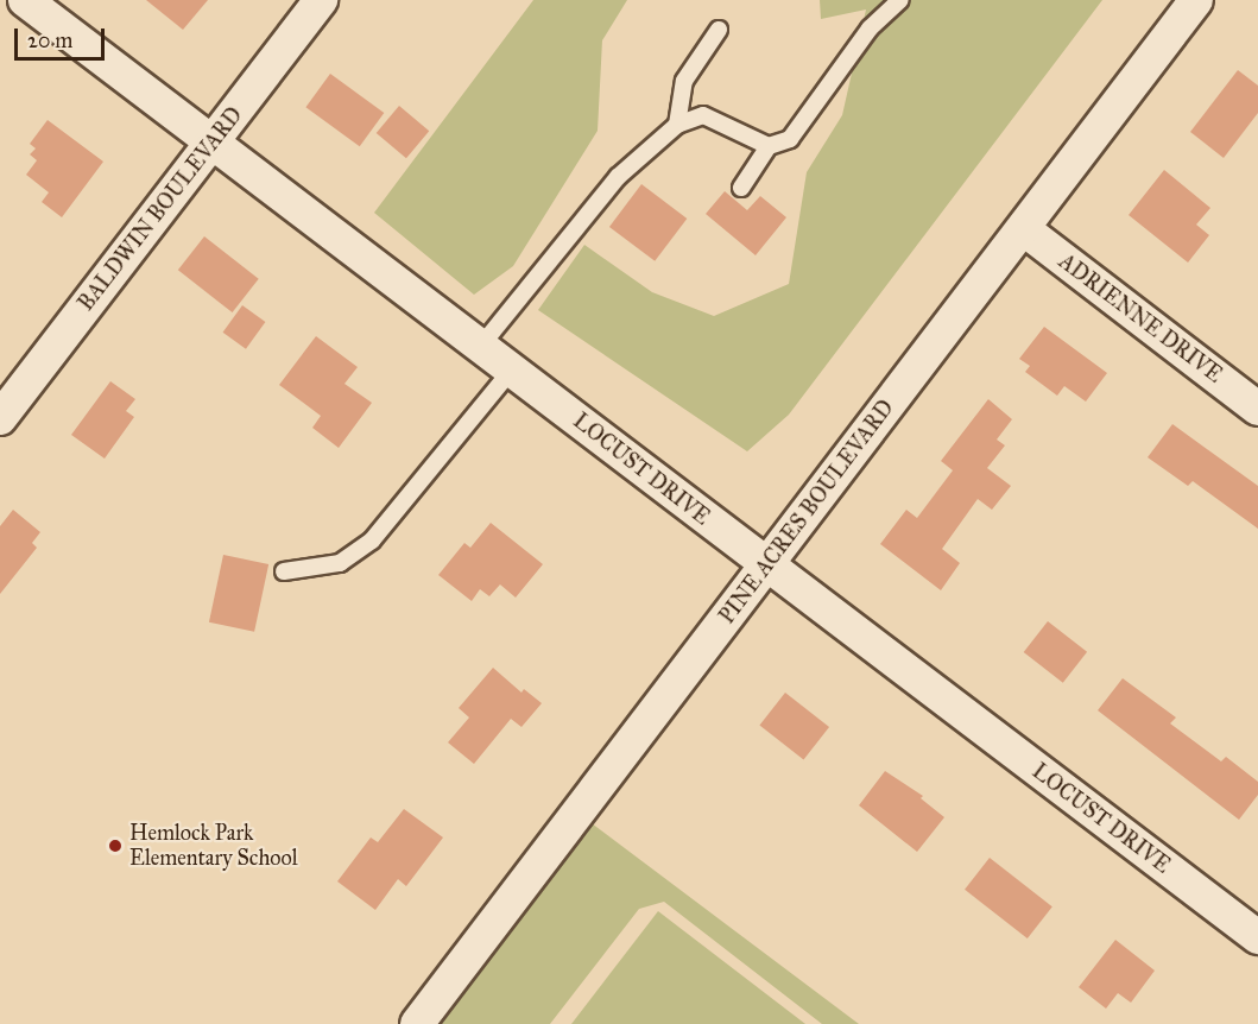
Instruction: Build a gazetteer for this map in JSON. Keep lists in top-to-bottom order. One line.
{"streets":{"street":["BALDWIN BOULEVARD","ADRIENNE DRIVE","LOCUST DRIVE","PINE ACRES BOULEVARD"]},"crossings":[["BALDWIN BOULEVARD","LOCUST DRIVE"],["ADRIENNE DRIVE","PINE ACRES BOULEVARD"],["LOCUST DRIVE","PINE ACRES BOULEVARD"]],"places":["Hemlock Park Elementary School"],"scale_bar":"20 m"}
